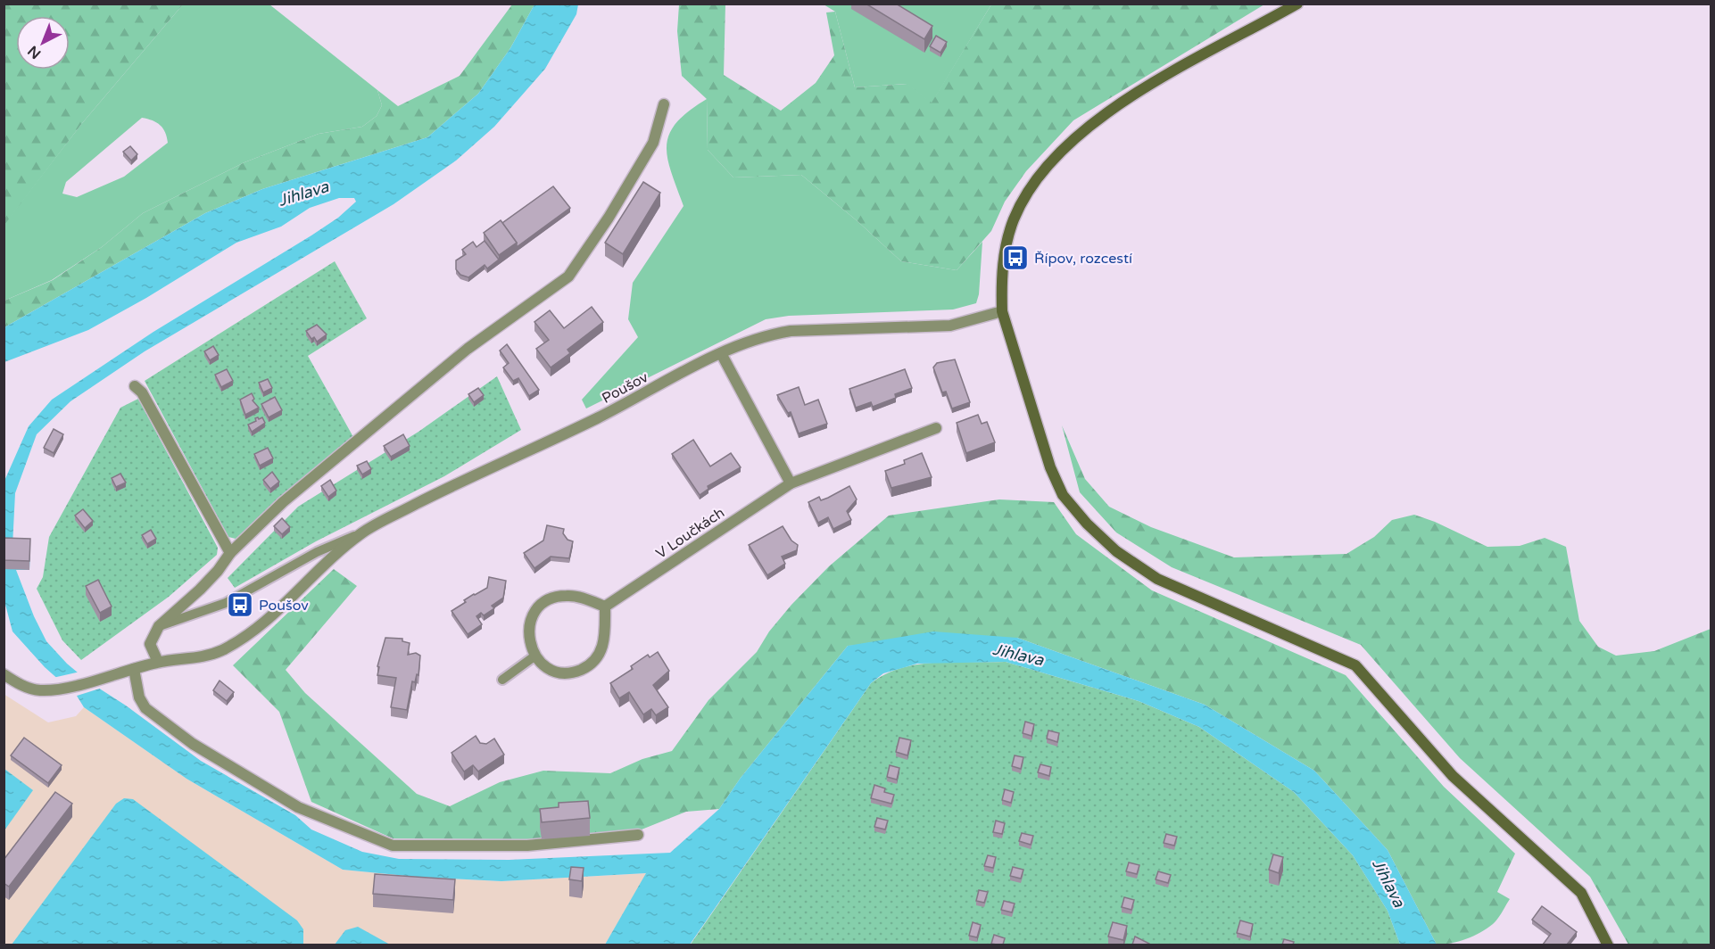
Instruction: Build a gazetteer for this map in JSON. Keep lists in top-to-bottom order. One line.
{"streets":{"street":["Poušov","V Loučkách"]},"water":["Jihlava"],"places":{"bus stop":["Řípov, rozcestí","Poušov"]},"north":"bottom left"}
